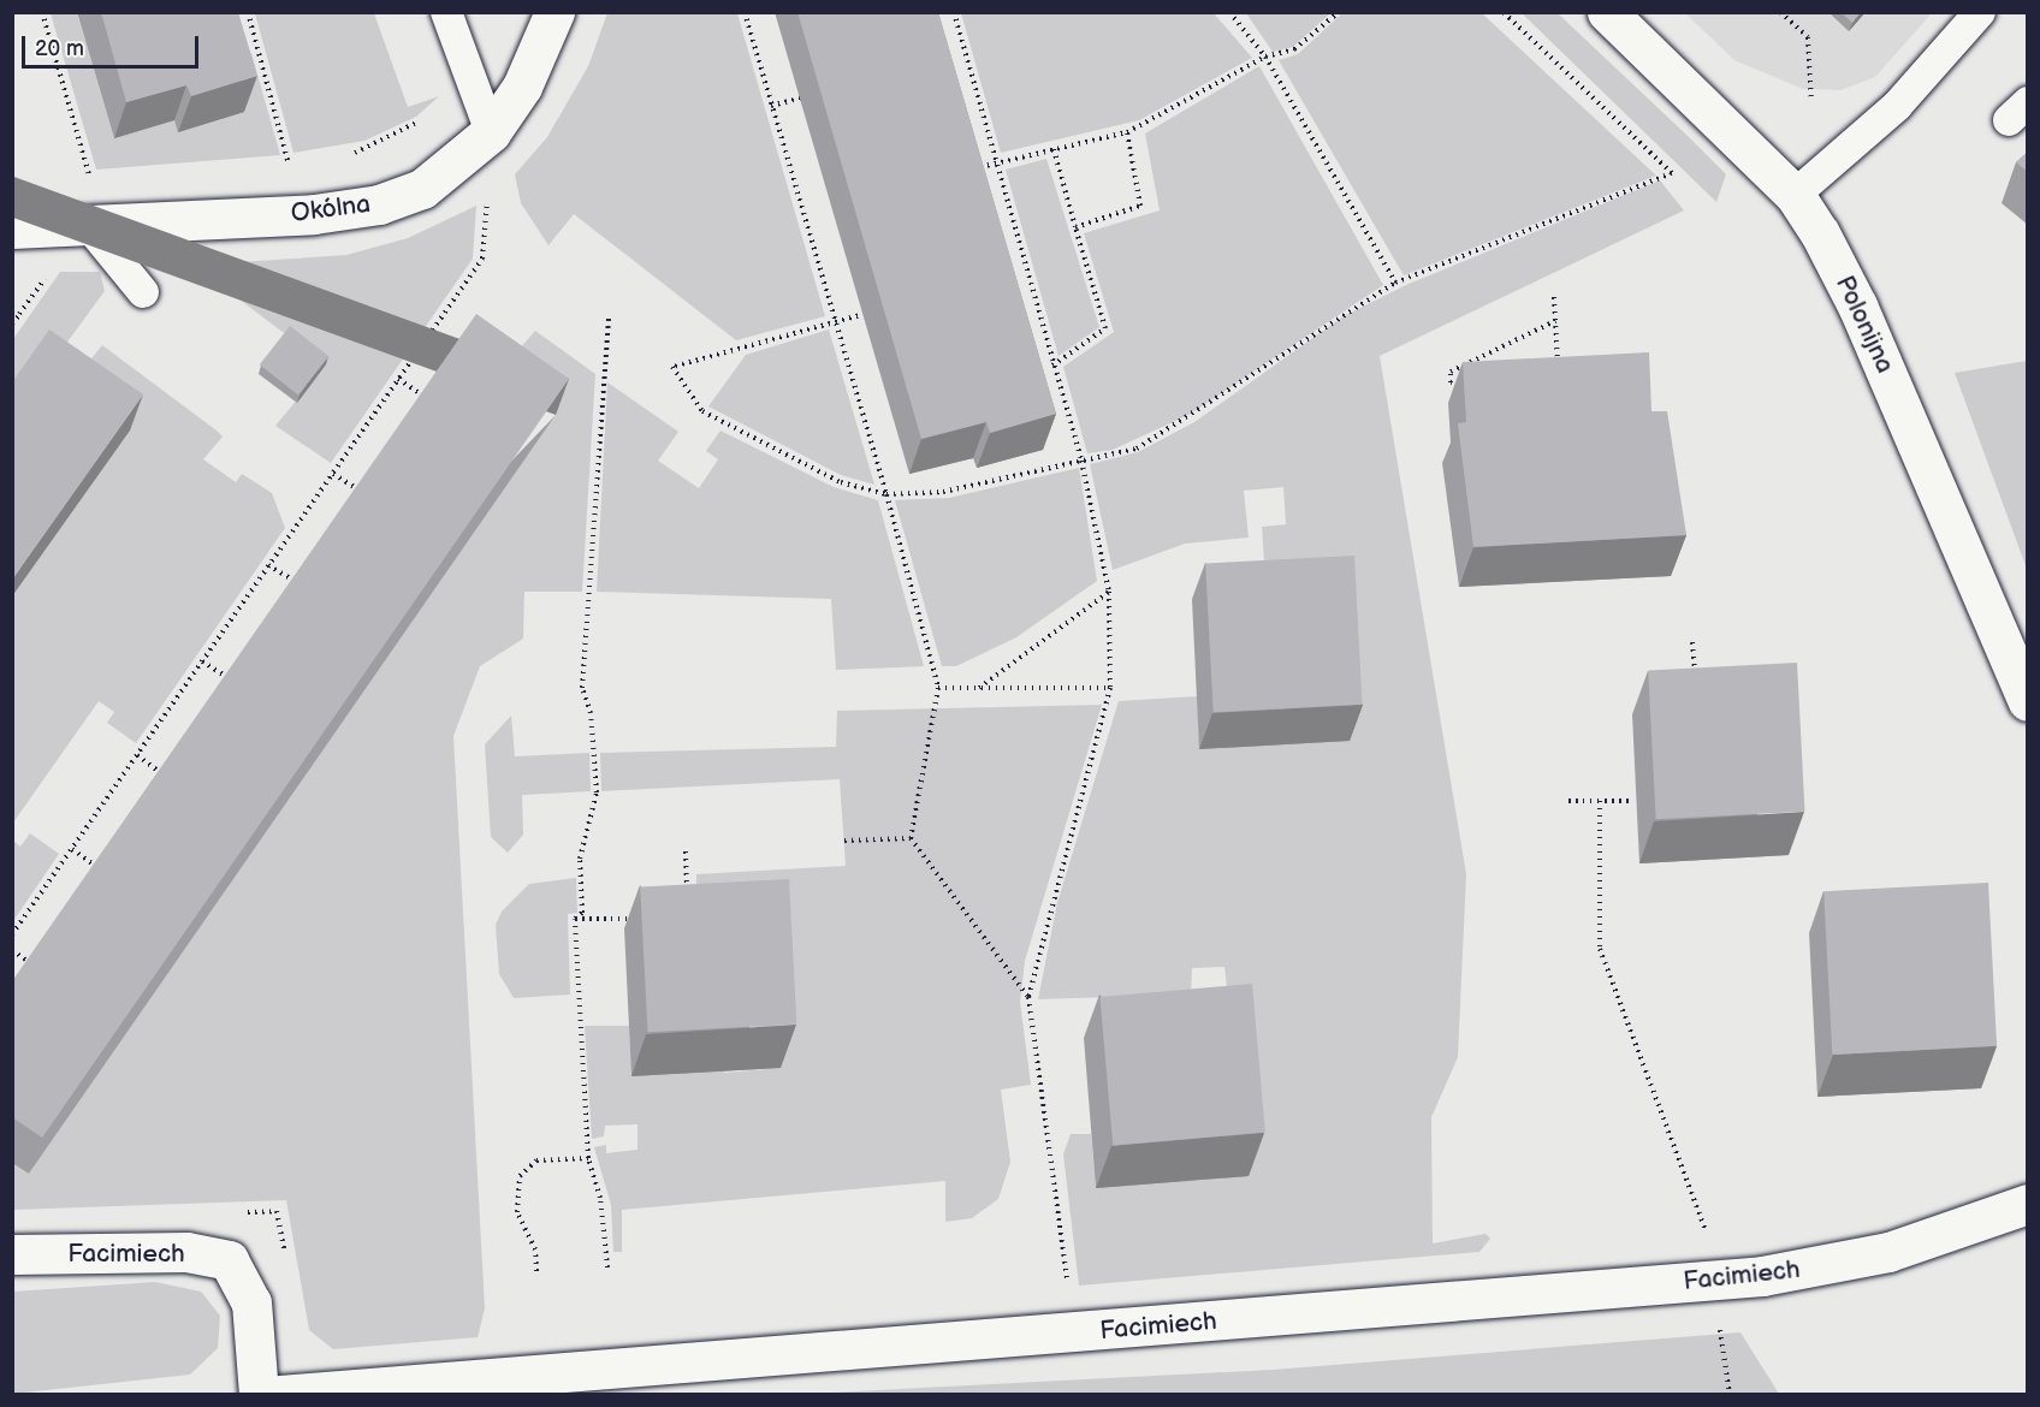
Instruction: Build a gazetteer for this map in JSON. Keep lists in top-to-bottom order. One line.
{"streets":{"street":["Okólna","Polonijna","Facimiech"]},"scale_bar":"20 m"}
